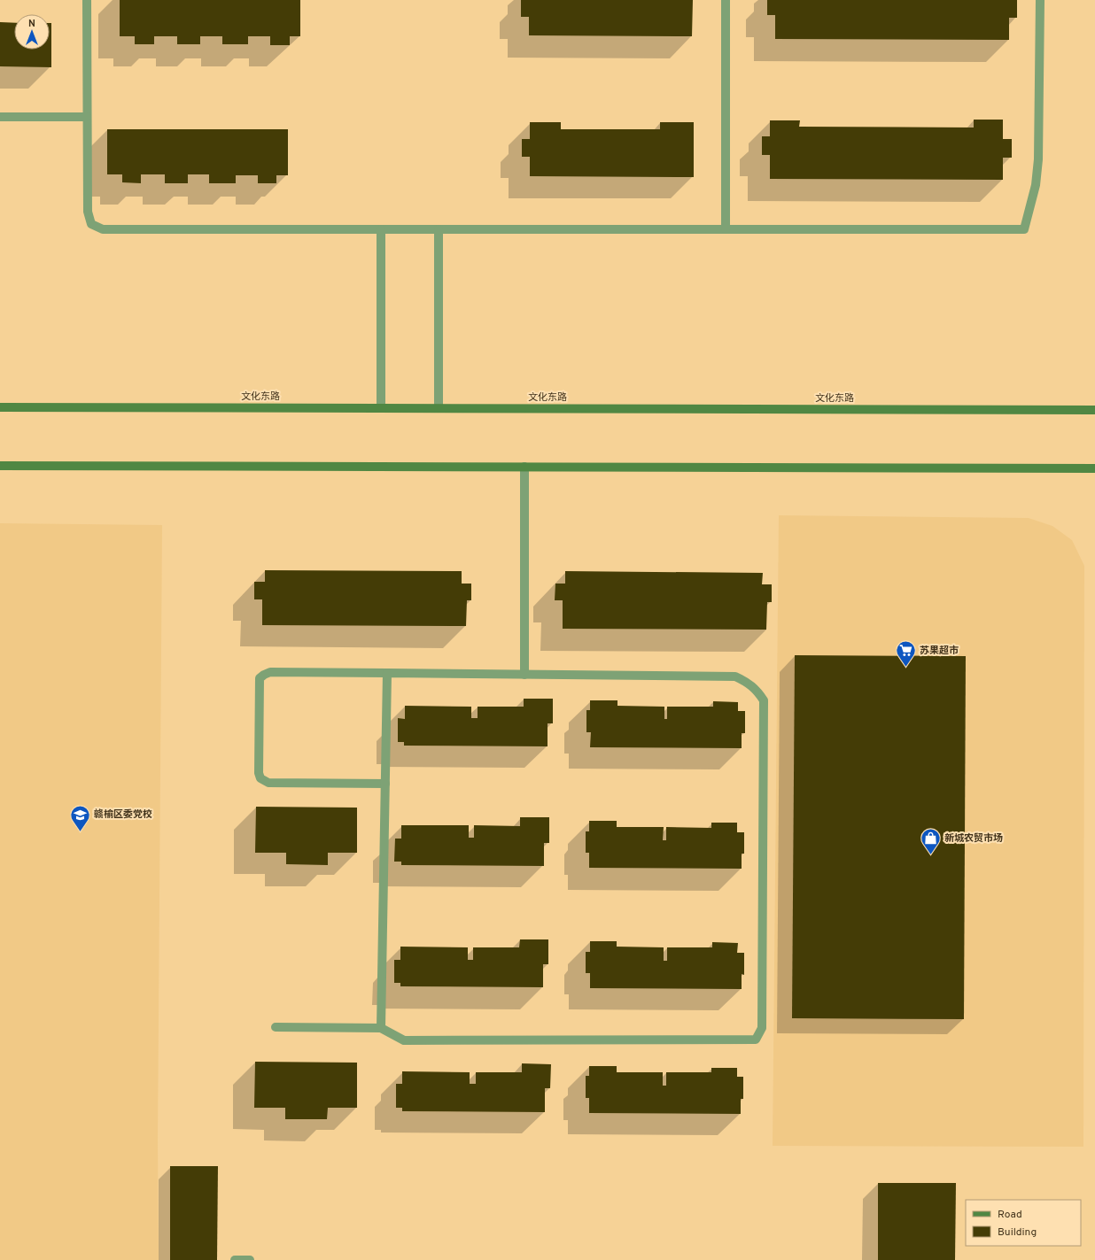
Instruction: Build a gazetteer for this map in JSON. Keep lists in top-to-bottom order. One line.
{"streets":{"main road":["文化东路"]},"places":{"supermarket":["苏果超市"],"school or university":["赣榆区委党校"],"shop":["新城农贸市场"]},"legend":["Road","Building"],"north":"top"}
